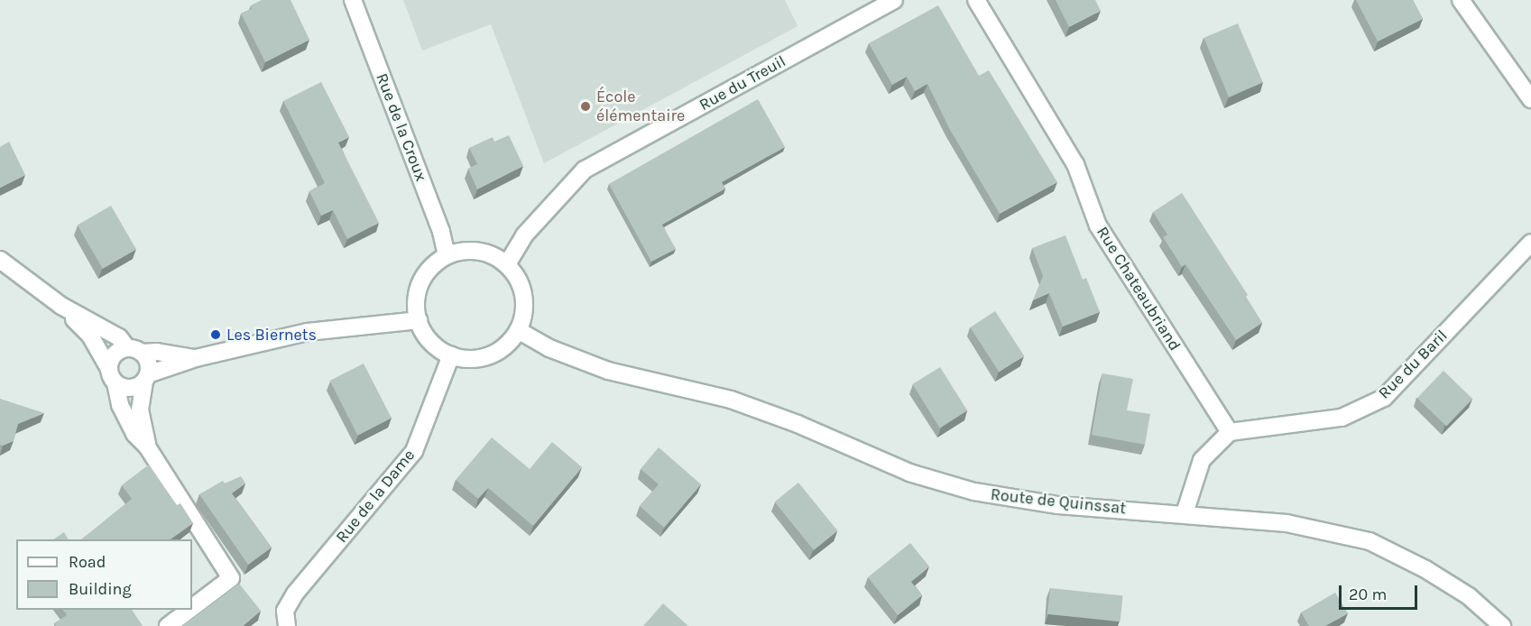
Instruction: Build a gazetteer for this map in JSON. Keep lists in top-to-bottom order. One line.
{"streets":{"street":["Rue du Treuil","Rue de la Croux","Rue Chateaubriand","Rue du Baril","Rue de la Dame","Route de Quinssat"]},"crossings":[["Rue du Treuil","Rue de la Croux"],["Rue du Treuil","Rue de la Dame"],["Rue du Treuil","Route de Quinssat"],["Rue de la Croux","Rue de la Dame"],["Rue de la Croux","Route de Quinssat"],["Rue Chateaubriand","Rue du Baril"],["Rue de la Dame","Route de Quinssat"]],"places":["École élémentaire","Les Biernets"],"legend":["Road","Building"],"scale_bar":"20 m"}
